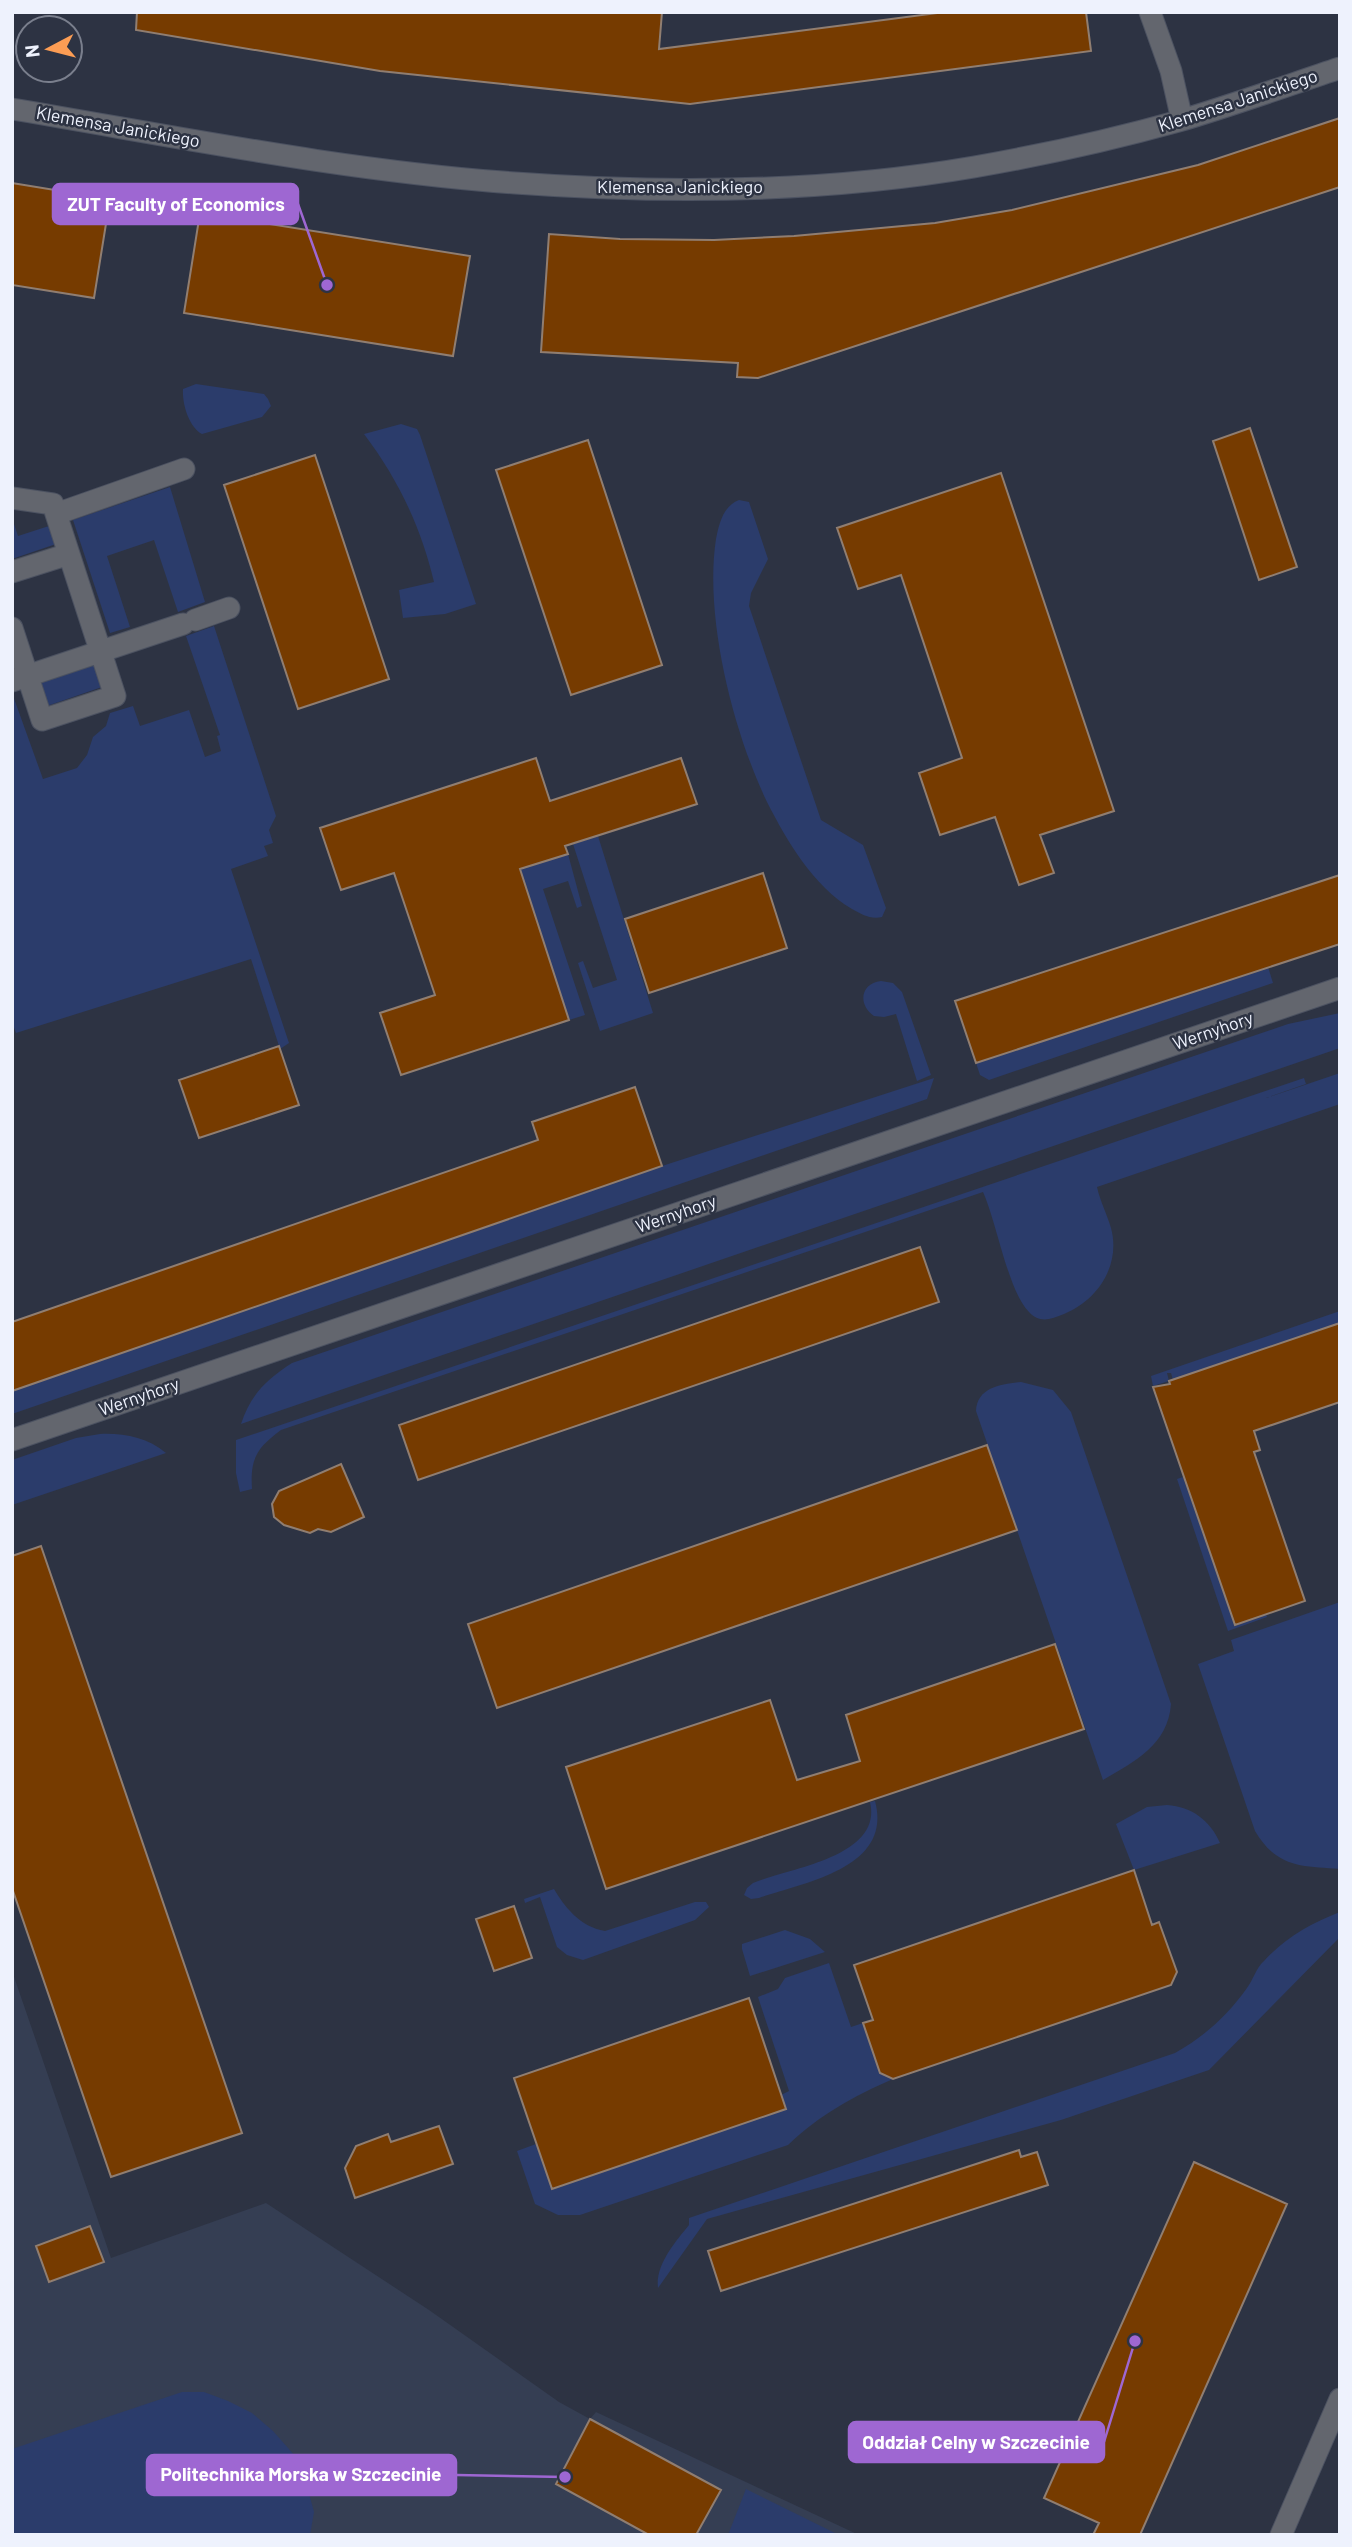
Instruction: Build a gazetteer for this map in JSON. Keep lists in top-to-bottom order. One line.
{"streets":{"street":["Klemensa Janickiego","Wernyhory"]},"places":["ZUT Faculty of Economics","Oddział Celny w Szczecinie","Politechnika Morska w Szczecinie"],"north":"left"}
